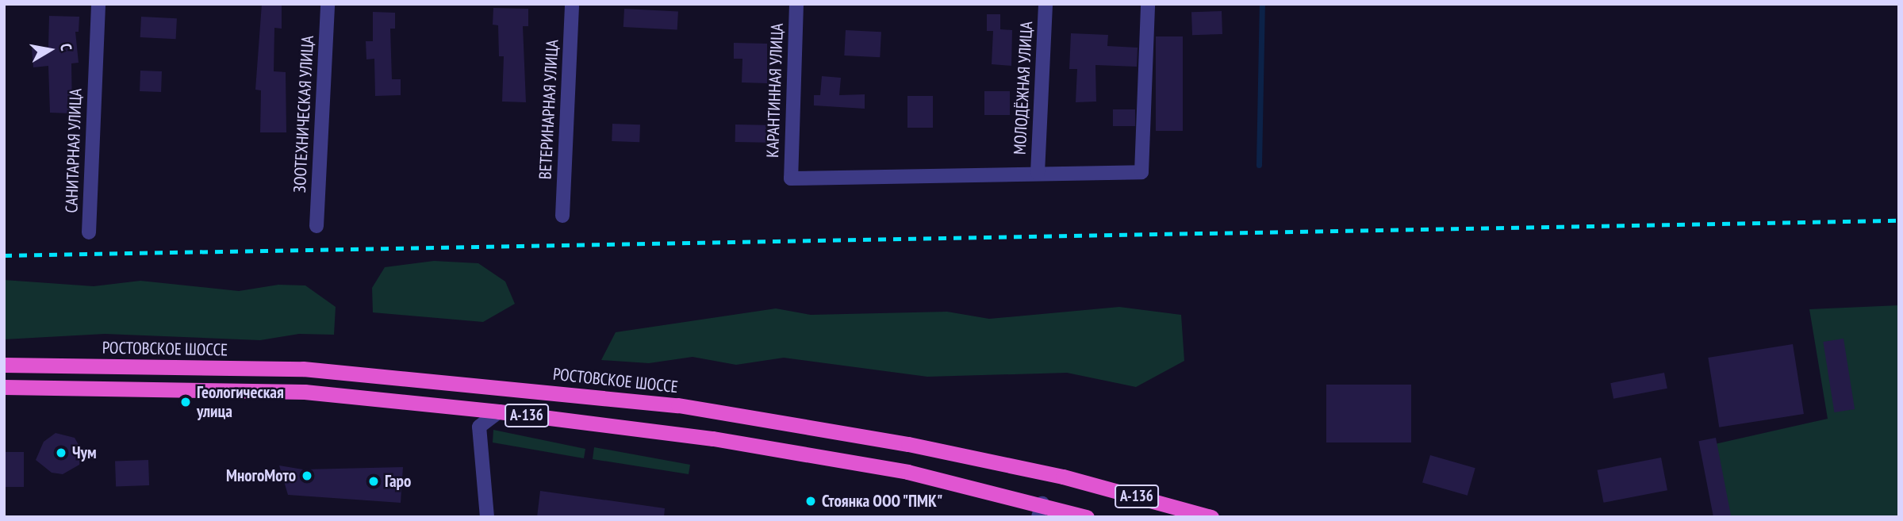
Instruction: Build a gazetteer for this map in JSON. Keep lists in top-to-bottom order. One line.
{"streets":{"highway":["РОСТОВСКОЕ ШОССЕ","А-136"],"street":["МОЛОДЁЖНАЯ УЛИЦА","КАРАНТИННАЯ УЛИЦА","ВЕТЕРИНАРНАЯ УЛИЦА","ЗООТЕХНИЧЕСКАЯ УЛИЦА","САНИТАРНАЯ УЛИЦА"]},"crossings":[["МОЛОДЁЖНАЯ УЛИЦА","КАРАНТИННАЯ УЛИЦА"]],"places":["Геологическая улица","Чум","МногоМото","Гаро","Стоянка ООО \"ПМК\""],"north":"right"}
